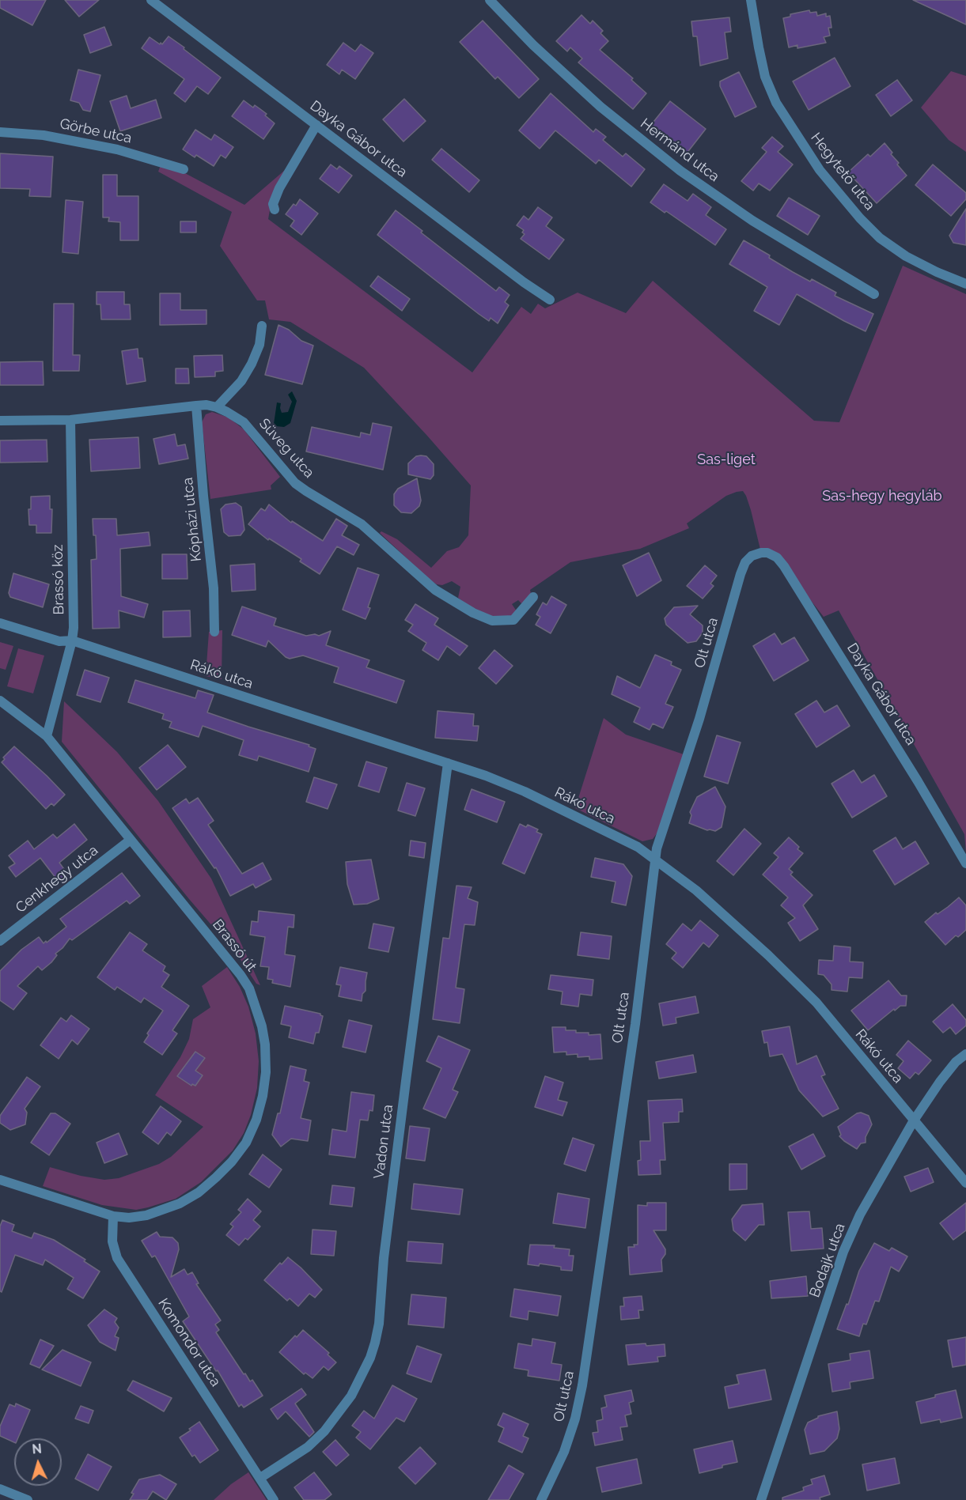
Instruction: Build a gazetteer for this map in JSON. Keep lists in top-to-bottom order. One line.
{"streets":{"street":["Görbe utca","Dayka Gábor utca","Hermánd utca","Hegytető utca","Süveg utca","Kópházi utca","Brassó köz","Olt utca","Rákó utca","Cenkhegy utca","Brassó út","Vadon utca","Bodajk utca","Komondor utca"]},"crossings":[["Dayka Gábor utca","Olt utca"],["Süveg utca","Kópházi utca"],["Süveg utca","Brassó köz"],["Brassó köz","Rákó utca"],["Brassó köz","Brassó út"],["Olt utca","Rákó utca"],["Rákó utca","Vadon utca"],["Rákó utca","Bodajk utca"],["Cenkhegy utca","Brassó út"],["Brassó út","Komondor utca"],["Vadon utca","Komondor utca"]],"parks":["Sas-liget","Sas-hegy hegyláb"],"north":"top"}
